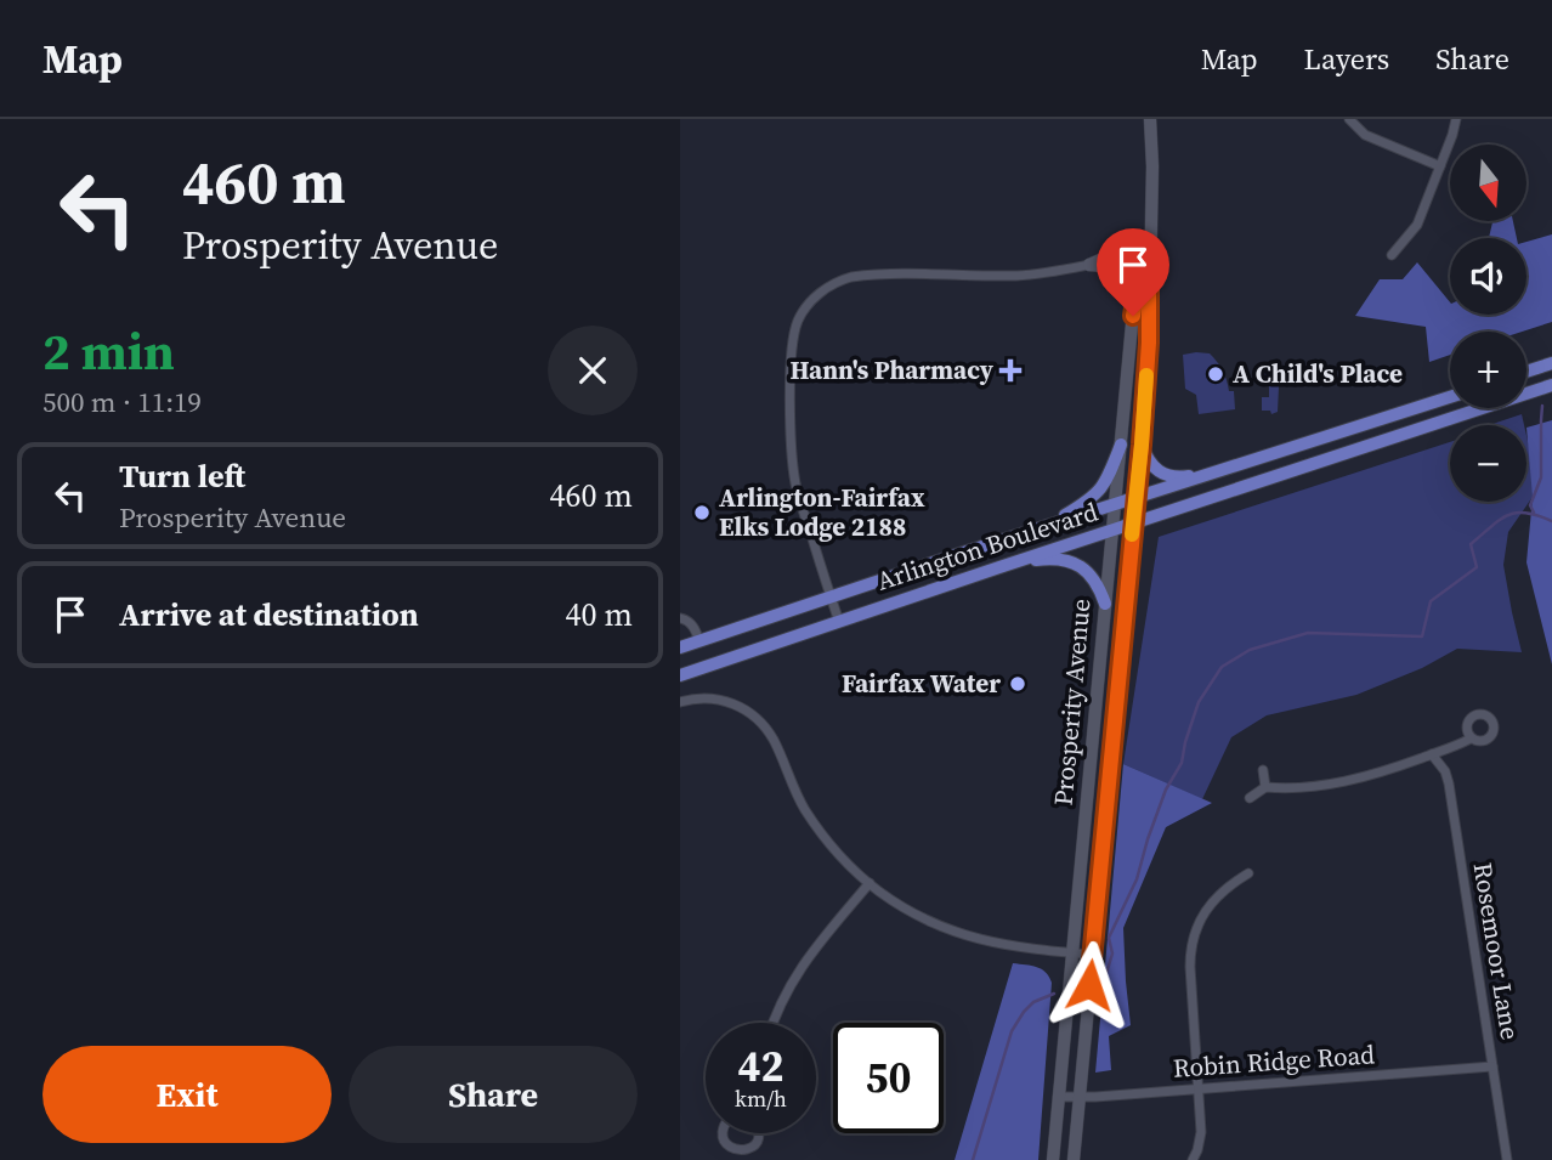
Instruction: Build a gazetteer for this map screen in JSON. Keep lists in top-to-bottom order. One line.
{"streets":{"main road":["Arlington Boulevard","Prosperity Avenue"],"street":["Rosemoor Lane","Robin Ridge Road"]},"crossings":[["Arlington Boulevard","Prosperity Avenue"],["Prosperity Avenue","Robin Ridge Road"],["Rosemoor Lane","Robin Ridge Road"]],"places":{"health":["Hann's Pharmacy"],"other":["A Child's Place","Arlington-Fairfax Elks Lodge 2188","Fairfax Water"]},"north":"bottom","page":{"header":"Map","nav":["Map","Layers","Share"],"turn":["460 m","Prosperity Avenue"],"map_buttons":["+","−"],"heading":["2 min","500 m · 11:19"],"list":[{"name":"Turn left","note":"Prosperity Avenue","value":"460 m"},{"name":"Arrive at destination","value":"40 m"}],"speed":"42 km/h","limit":"50","buttons":["Exit","Share"]}}
